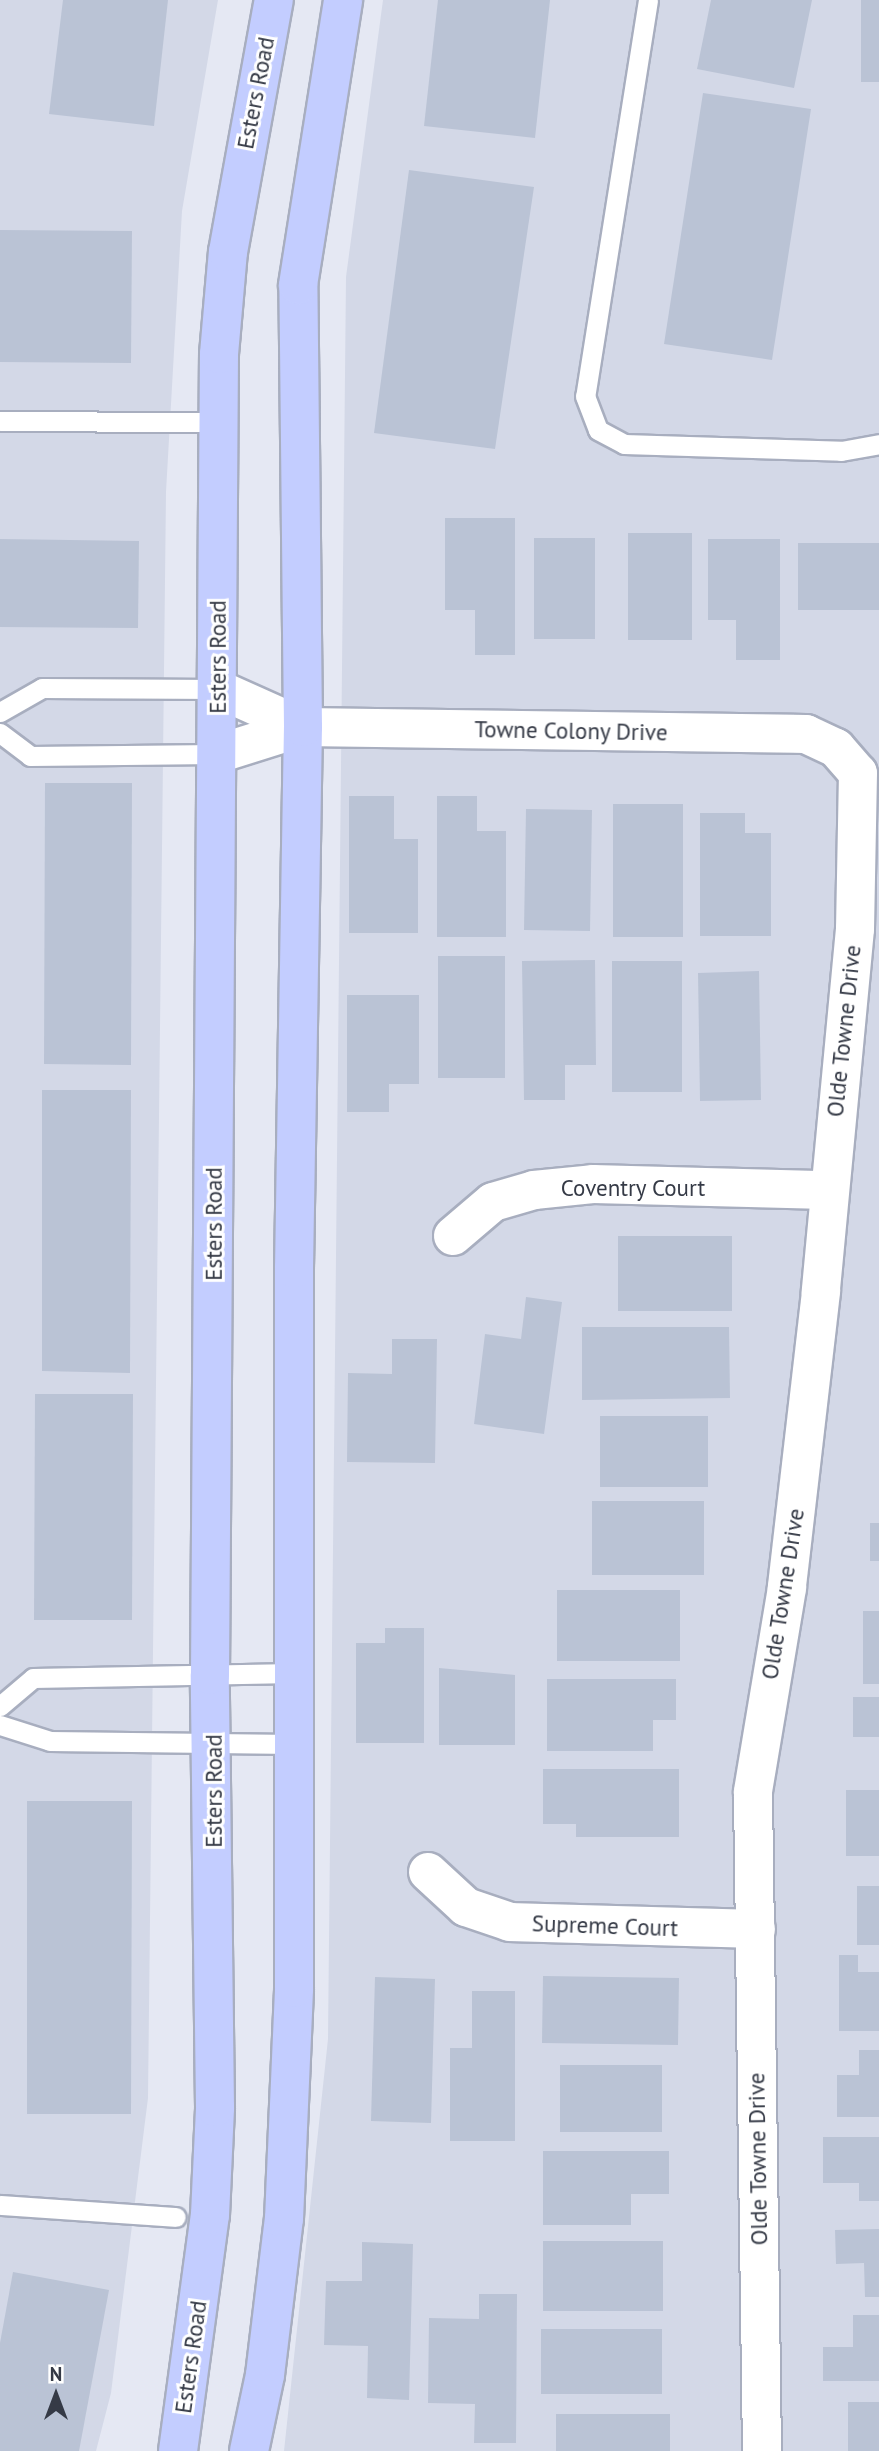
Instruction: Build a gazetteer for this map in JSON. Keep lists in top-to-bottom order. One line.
{"streets":{"main road":["Esters Road"],"street":["Towne Colony Drive","Olde Towne Drive","Coventry Court","Supreme Court"]},"crossings":[["Esters Road","Towne Colony Drive"],["Towne Colony Drive","Olde Towne Drive"],["Olde Towne Drive","Coventry Court"],["Olde Towne Drive","Supreme Court"]],"north":"top"}
